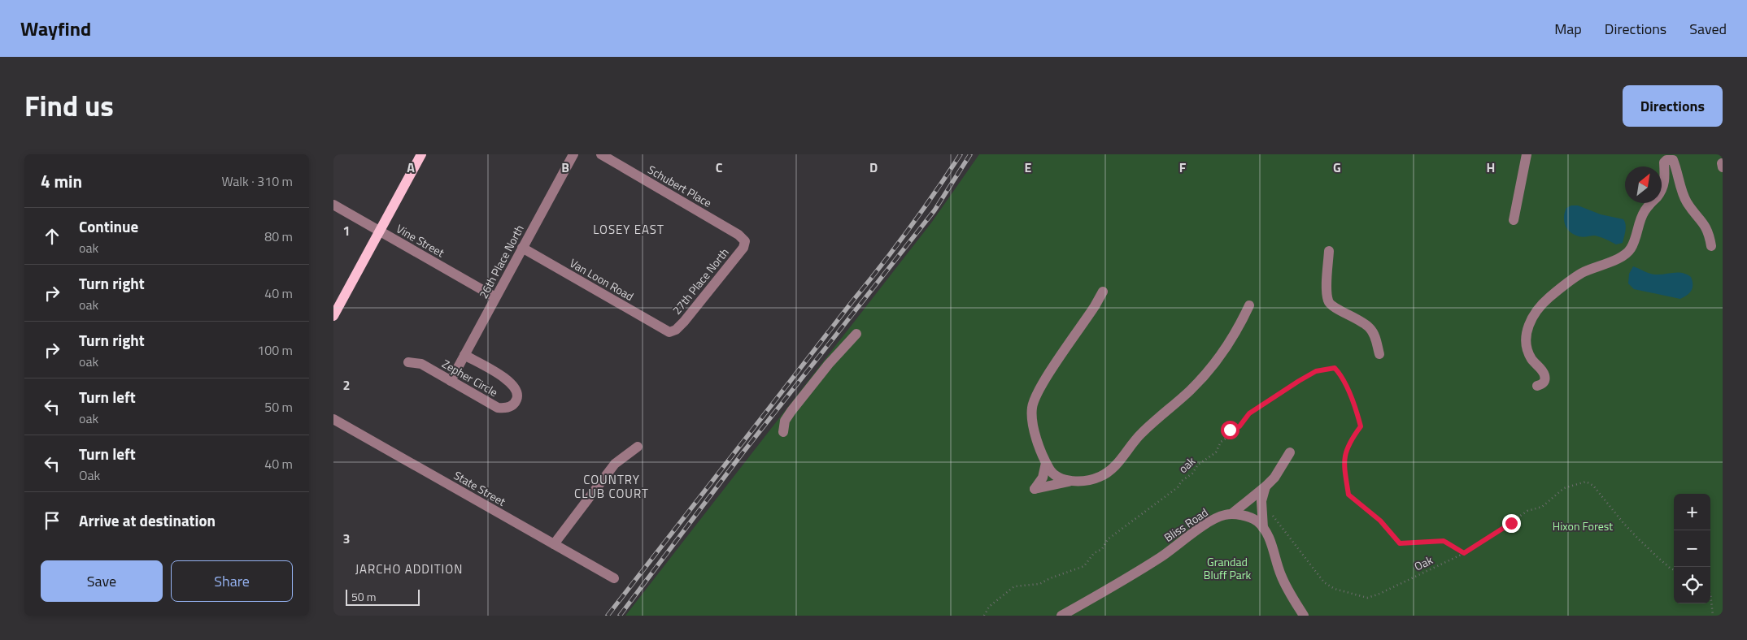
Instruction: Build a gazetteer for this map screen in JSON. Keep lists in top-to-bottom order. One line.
{"streets":{"street":["Schubert Place","Vine Street","26th Place North","Van Loon Road","27th Place North","Zepher Circle","State Street","Bliss Road"],"path":["oak","Oak"]},"crossings":[["Schubert Place","27th Place North"],["Vine Street","26th Place North"],["26th Place North","Van Loon Road"],["26th Place North","Zepher Circle"],["Van Loon Road","27th Place North"],["oak","Oak"]],"districts":["LOSEY EAST","COUNTRY CLUB COURT","JARCHO ADDITION"],"parks":["Hixon Forest","Grandad Bluff Park"],"scale_bar":"50 m","north":"top right","page":{"header":"Wayfind","nav":["Map","Directions","Saved"],"title":"Find us","buttons":["Directions",["Save","Share"]],"heading":["4 min","Walk · 310 m"],"list":[["Continue","oak","80 m"],["Turn right","oak","40 m"],["Turn right","oak","100 m"],["Turn left","oak","50 m"],["Turn left","Oak","40 m"],"Arrive at destination"],"map_buttons":["+","−"],"scale":"50 m"},"grid":{"columns":["A","B","C","D","E","F","G","H"],"rows":["1","2","3"]}}
